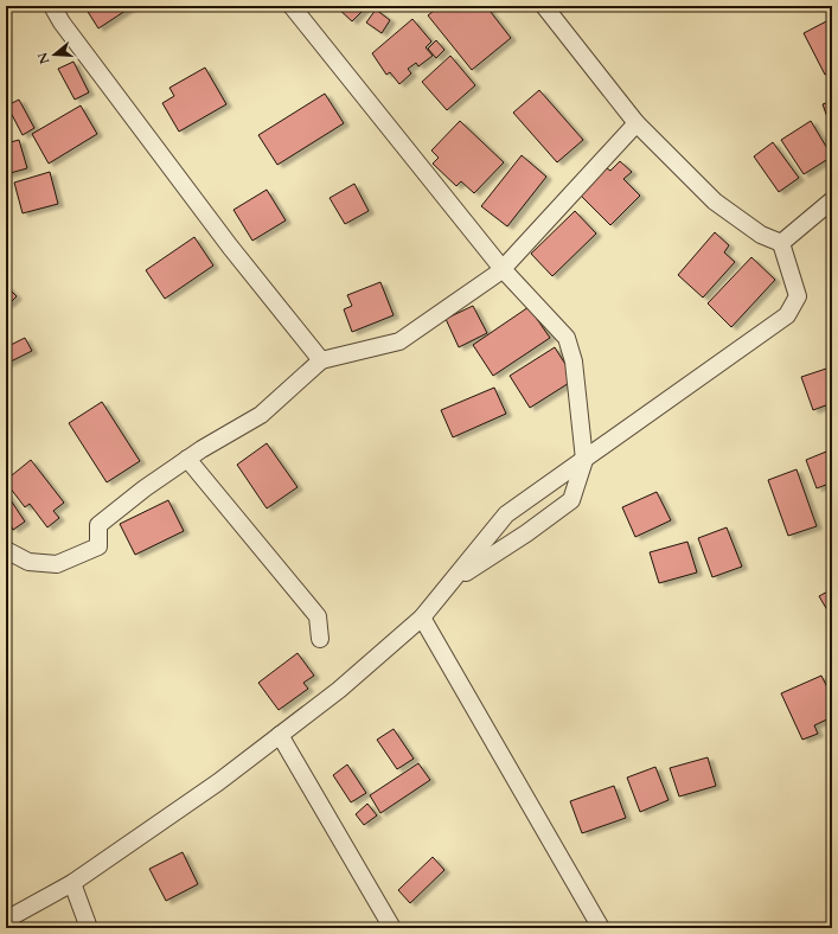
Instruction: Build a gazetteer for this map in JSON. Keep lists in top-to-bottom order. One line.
{"north":"left"}
